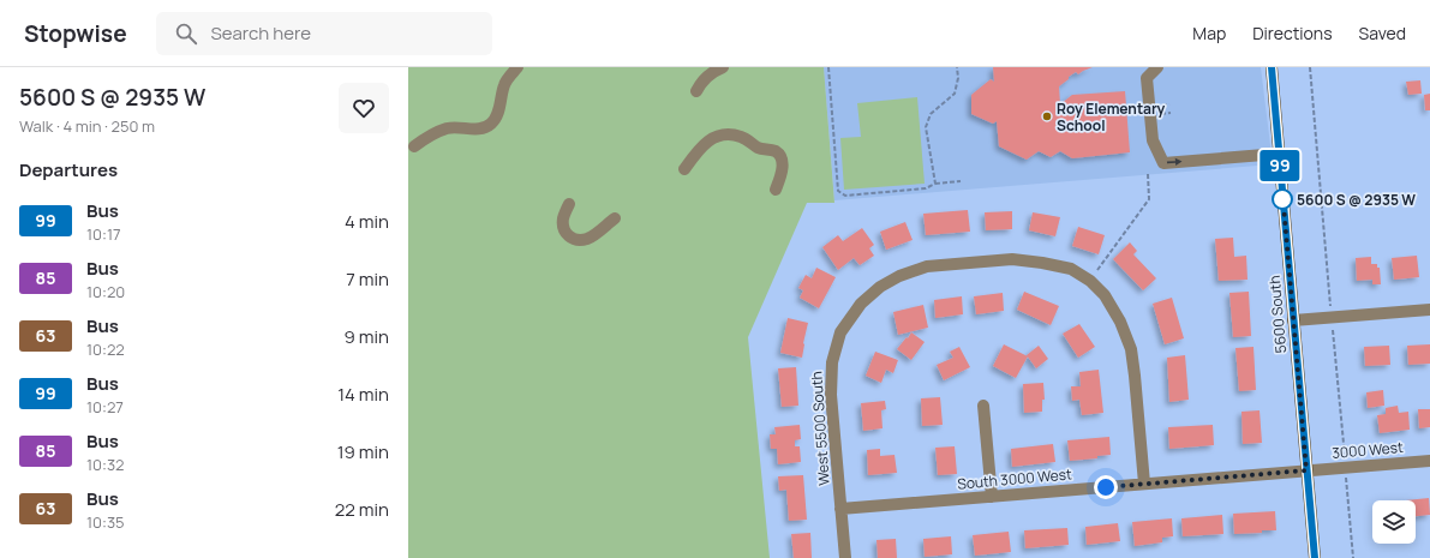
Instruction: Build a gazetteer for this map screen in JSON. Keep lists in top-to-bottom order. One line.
{"streets":{"main road":["5600 South"],"street":["West 5500 South","3000 West","South 3000 West"]},"crossings":[["5600 South","3000 West"],["5600 South","South 3000 West"],["West 5500 South","South 3000 West"],["3000 West","South 3000 West"]],"places":["Roy Elementary School","5600 S @ 2935 W"],"lines":["bus line 99"],"page":{"header":"Stopwise","search":"Search here","nav":["Map","Directions","Saved"],"heading":[["5600 S @ 2935 W","Walk · 4 min · 250 m"],"Departures"],"on_map":"99","list":[{"mark":"99","name":"Bus","note":"10:17","value":"4 min"},{"mark":"85","name":"Bus","note":"10:20","value":"7 min"},{"mark":"63","name":"Bus","note":"10:22","value":"9 min"},{"mark":"99","name":"Bus","note":"10:27","value":"14 min"},{"mark":"85","name":"Bus","note":"10:32","value":"19 min"},{"mark":"63","name":"Bus","note":"10:35","value":"22 min"}]}}
